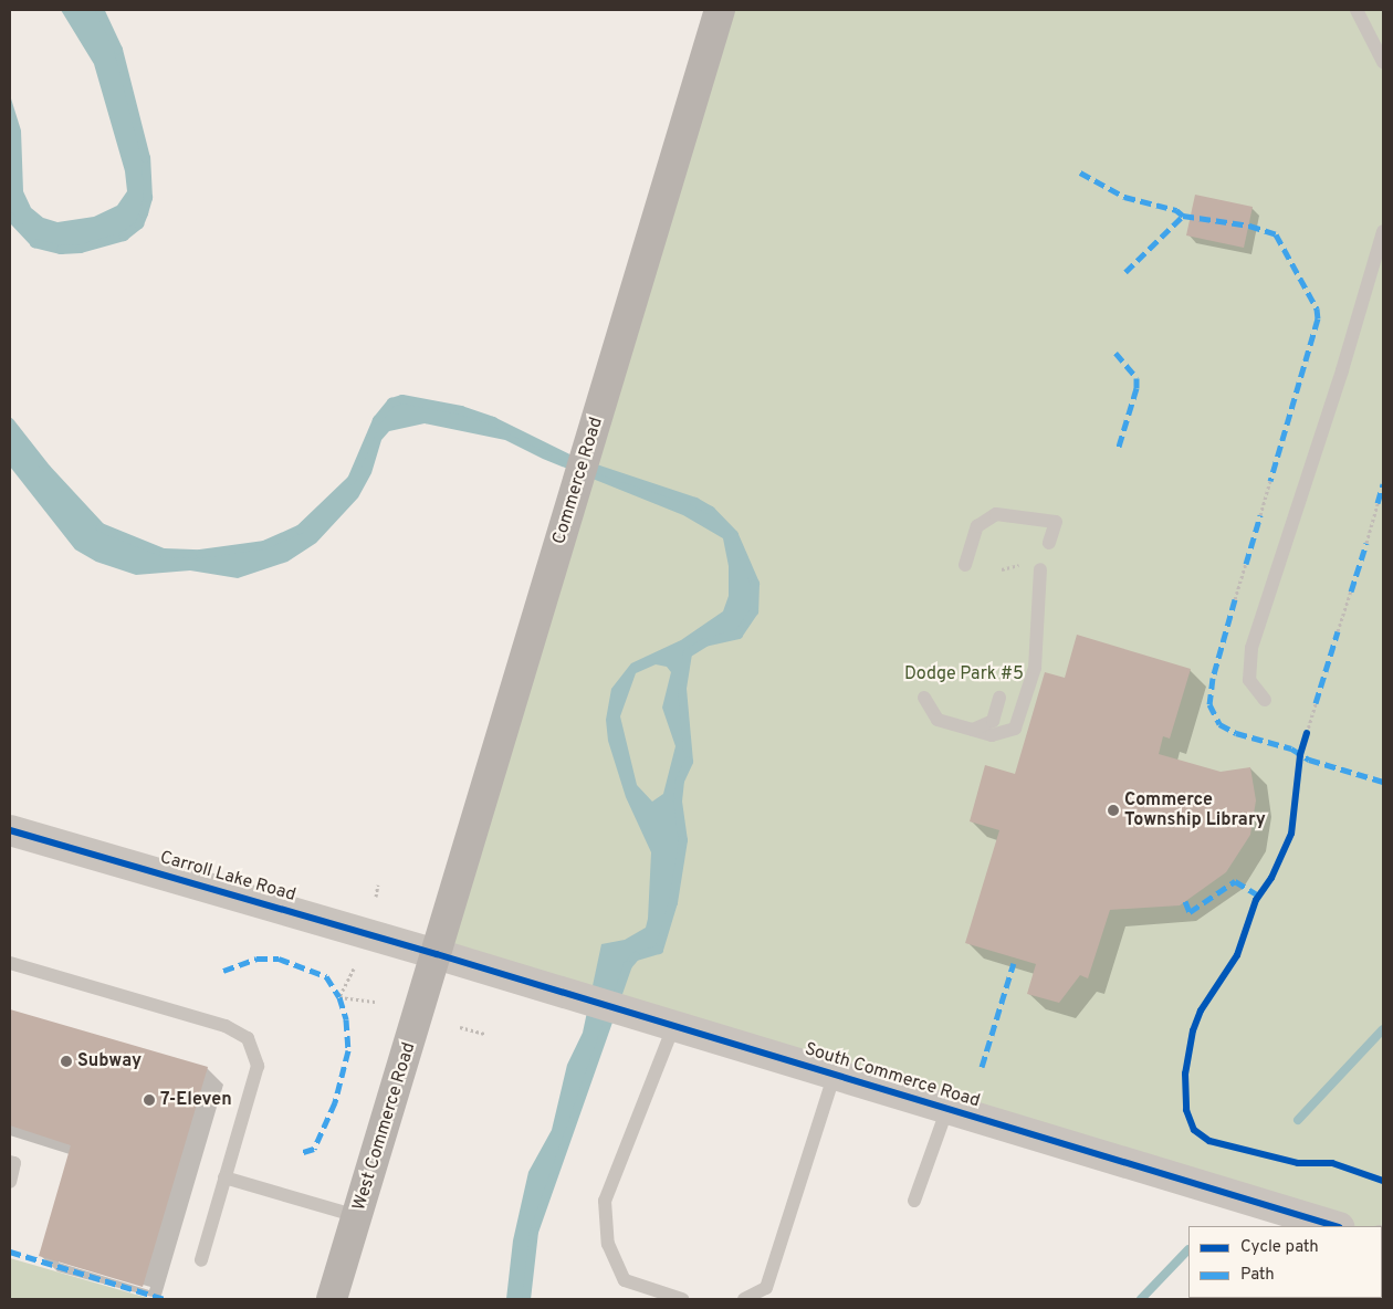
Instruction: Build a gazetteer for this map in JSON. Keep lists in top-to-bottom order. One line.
{"streets":{"main road":["Commerce Road","West Commerce Road"],"street":["Carroll Lake Road","South Commerce Road"]},"crossings":[["Commerce Road","Carroll Lake Road"],["Commerce Road","South Commerce Road"],["Commerce Road","West Commerce Road"],["Carroll Lake Road","South Commerce Road"],["Carroll Lake Road","West Commerce Road"],["South Commerce Road","West Commerce Road"]],"parks":["Dodge Park #5"],"places":["Commerce Township Library","Subway","7-Eleven"],"legend":["Cycle path","Path"]}
